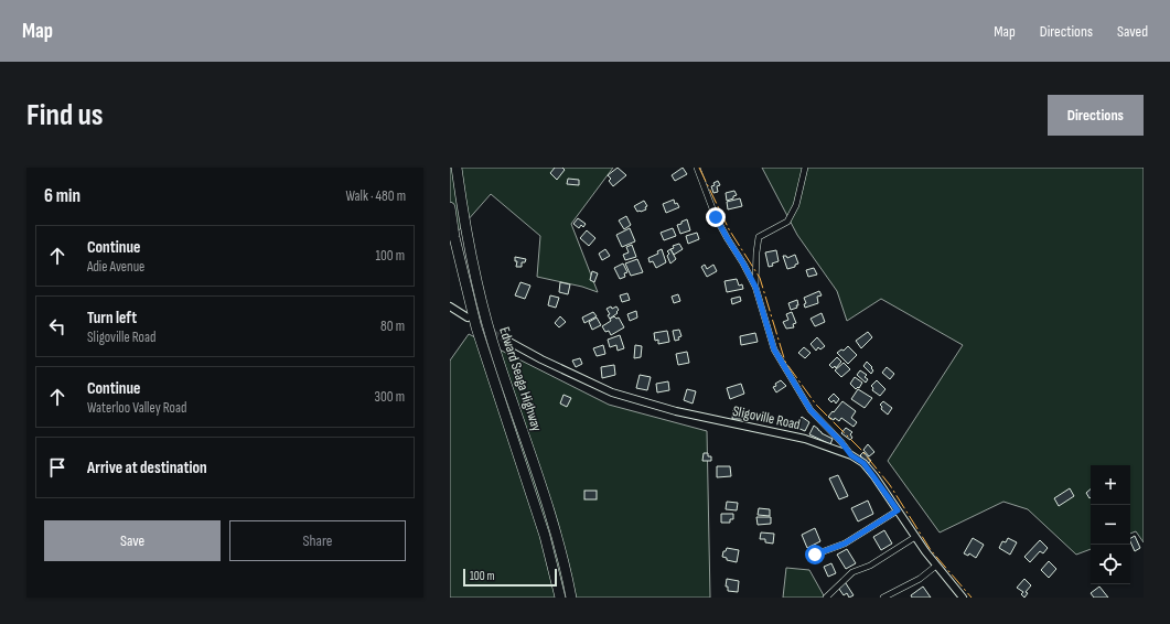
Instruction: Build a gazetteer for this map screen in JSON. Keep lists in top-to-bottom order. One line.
{"streets":{"highway":["Edward Seaga Highway"],"street":["Sligoville Road"]},"scale_bar":"100 m","page":{"header":"Map","nav":["Map","Directions","Saved"],"buttons":["Directions",["Save","Share"]],"title":"Find us","heading":["6 min","Walk · 480 m"],"list":[["Continue","Adie Avenue","100 m"],["Turn left","Sligoville Road","80 m"],["Continue","Waterloo Valley Road","300 m"],"Arrive at destination"],"map_buttons":["+","−"],"scale":"100 m"}}
